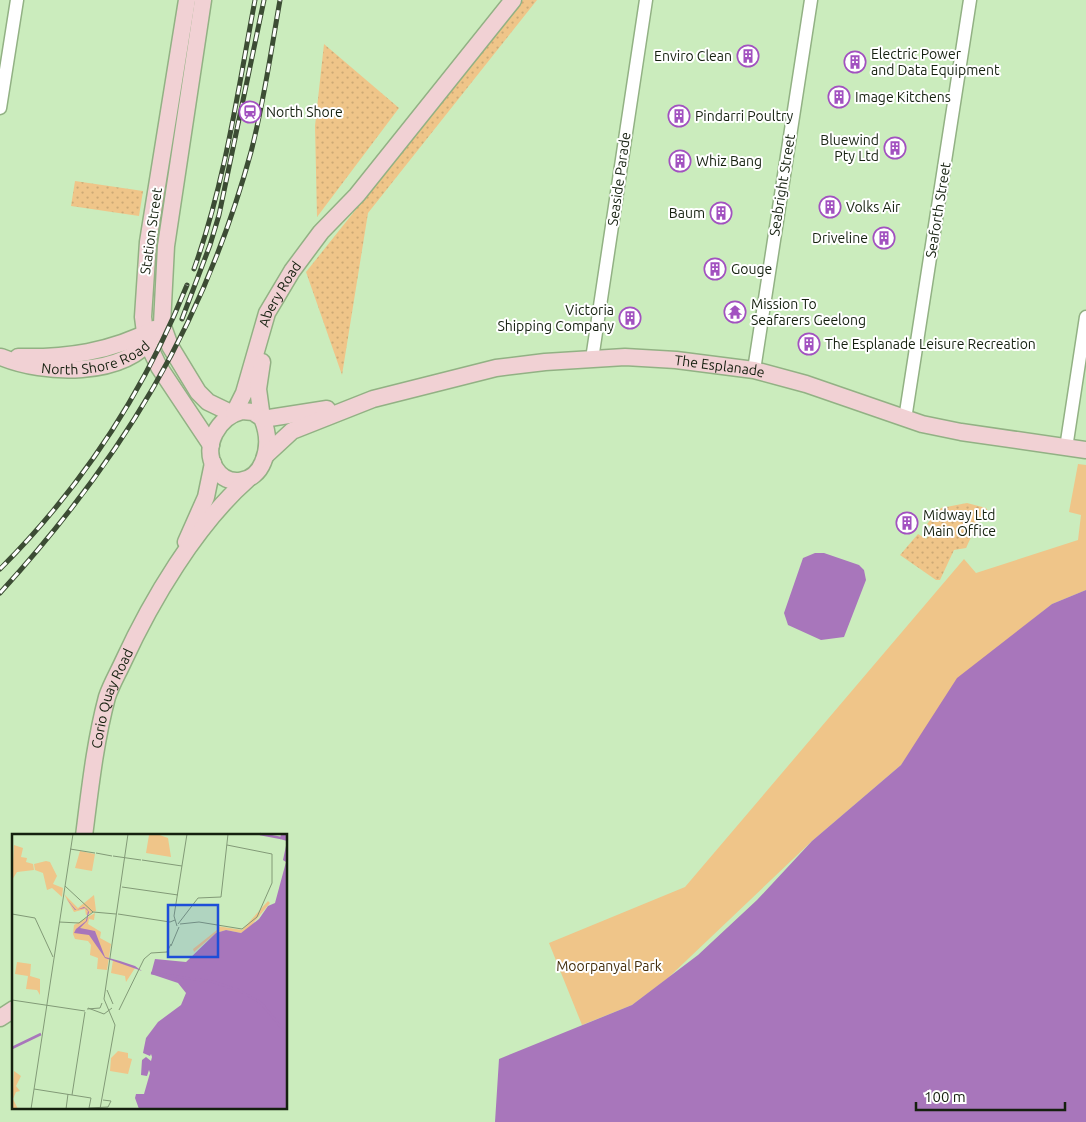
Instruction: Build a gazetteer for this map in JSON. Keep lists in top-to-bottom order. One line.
{"streets":{"main road":["Station Street","Abery Road","North Shore Road","The Esplanade","Corio Quay Road"],"street":["Seaside Parade","Seabright Street","Seaforth Street"]},"crossings":[["Seaside Parade","The Esplanade"],["Seabright Street","The Esplanade"],["Seaforth Street","The Esplanade"],["Station Street","Abery Road"],["Station Street","North Shore Road"],["Station Street","The Esplanade"],["Station Street","Corio Quay Road"],["Abery Road","The Esplanade"],["Abery Road","Corio Quay Road"],["The Esplanade","Corio Quay Road"]],"parks":["Moorpanyal Park"],"places":{"building":["Enviro Clean","Electric Power and Data Equipment","Image Kitchens","Pindarri Poultry","Bluewind Pty Ltd","Whiz Bang","Volks Air","Baum","Driveline","Gouge","Victoria Shipping Company","The Esplanade Leisure Recreation","Midway Ltd Main Office"],"station":["North Shore"],"temple":["Mission To Seafarers Geelong"]},"scale_bar":"100 m"}
